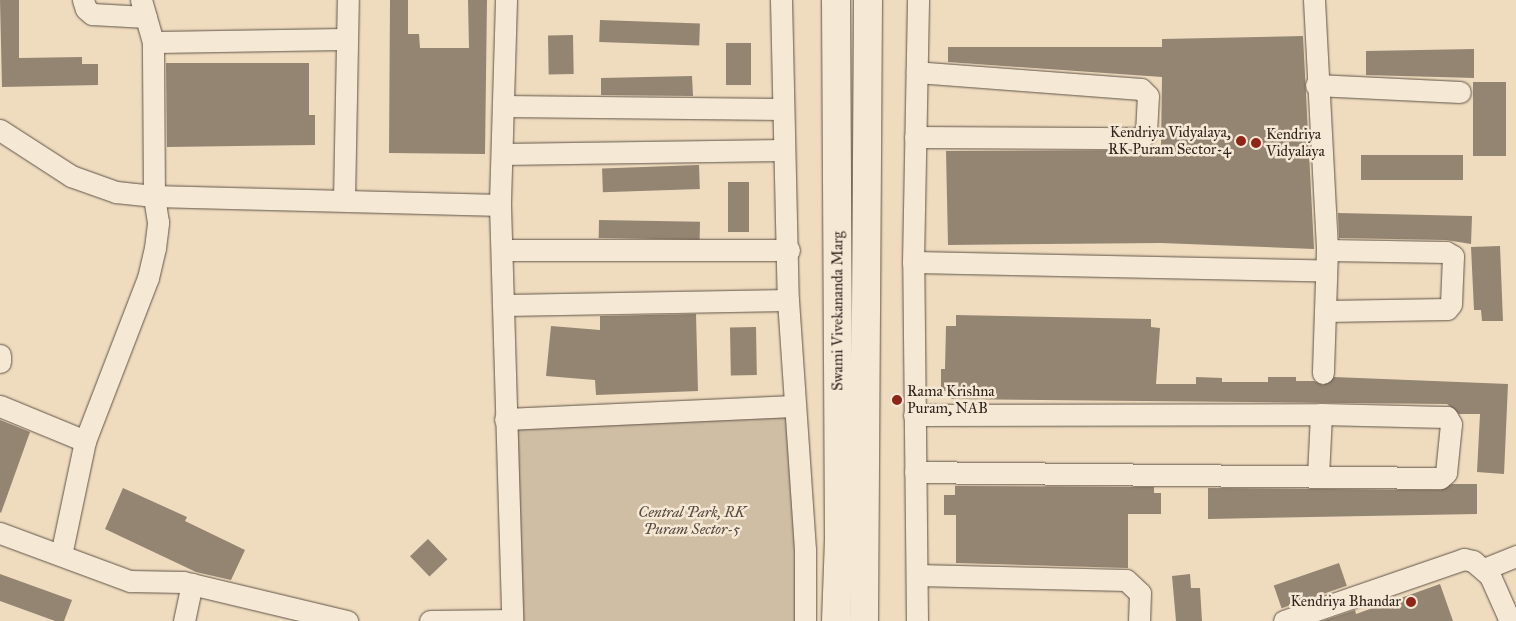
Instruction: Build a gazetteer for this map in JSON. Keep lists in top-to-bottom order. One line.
{"streets":{"street":["Swami Vivekananda Marg"]},"parks":["Central Park, RK Puram Sector-5"],"places":["Kendriya Vidyalaya, RK Puram Sector-4","Kendriya Vidyalaya","Rama Krishna Puram, NAB","Kendriya Bhandar"]}
